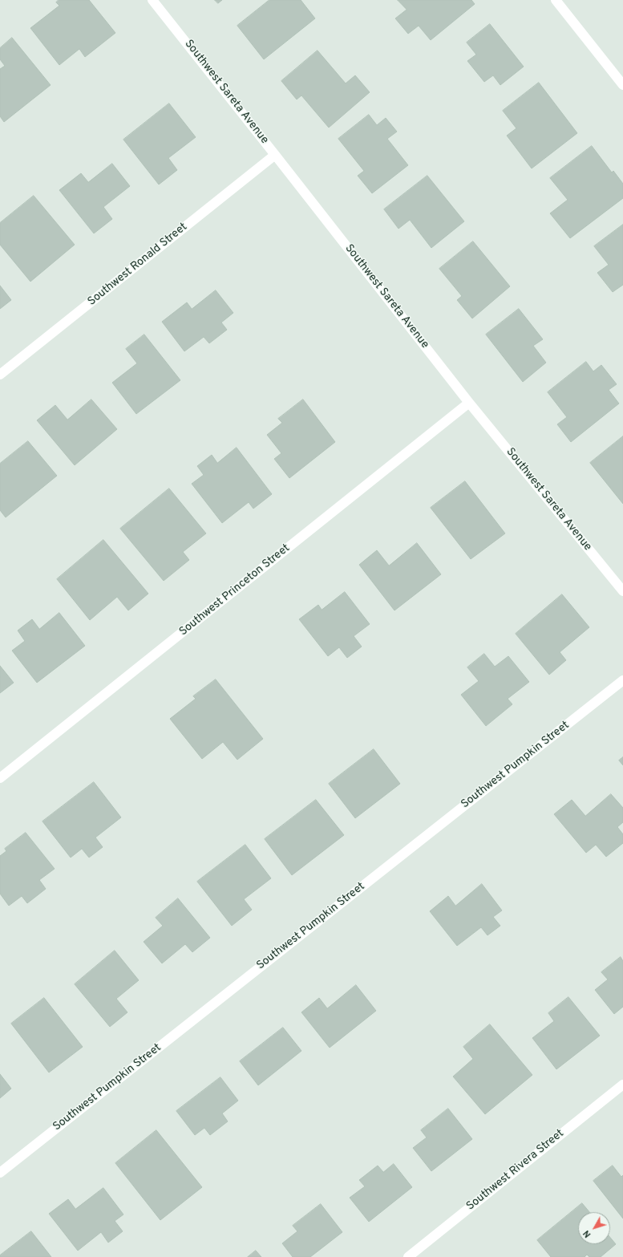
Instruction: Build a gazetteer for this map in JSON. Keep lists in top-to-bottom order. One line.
{"streets":{"street":["Southwest Sareta Avenue","Southwest Ronald Street","Southwest Princeton Street","Southwest Pumpkin Street","Southwest Rivera Street"]},"crossings":[["Southwest Sareta Avenue","Southwest Ronald Street"],["Southwest Sareta Avenue","Southwest Princeton Street"]],"north":"bottom left"}
